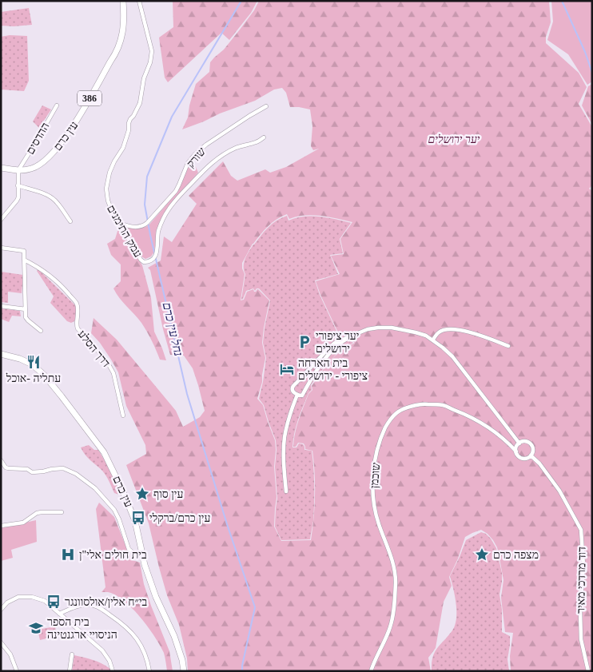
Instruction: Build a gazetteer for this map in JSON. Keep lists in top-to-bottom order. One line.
{"streets":{"main road":["386","עין כרם"],"street":["ההדסים","שורק","עמק התימנים","דרך הסלע","שוכמן","דוד מרדכי מאיר"]},"crossings":[["עין כרם","ההדסים"],["שורק","עמק התימנים"],["שוכמן","דוד מרדכי מאיר"]],"water":["נחל עין כרם"],"parks":["יער ירושלים"],"places":{"parking":["יער ציפורי ירושלים"],"restaurant":["עתליה -אוכל"],"hotel":["בית הארחה ציפורי - ירושלים"],"place":["עין סוף","מצפה כרם"],"bus stop":["עין כרם/ברקלי","בי״ח אלין/אולסוונגר"],"hospital":["בית חולים אלי\"ן"],"school or university":["בית הספר הניסויי ארגנטינה"]}}
